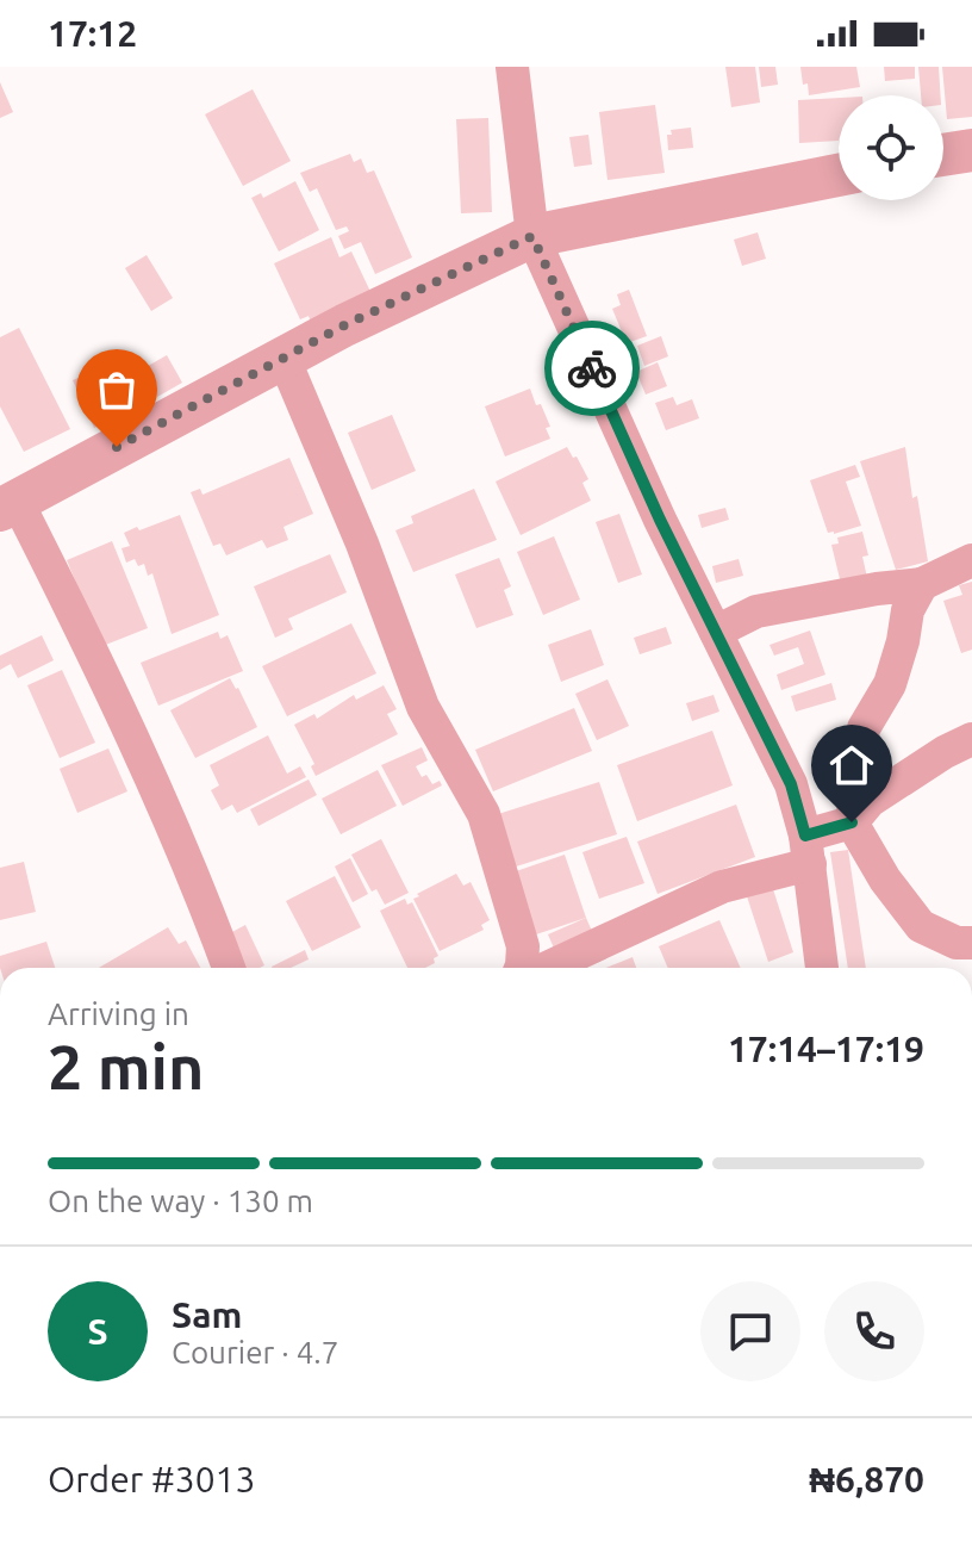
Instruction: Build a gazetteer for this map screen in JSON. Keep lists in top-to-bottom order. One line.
{"page":{"status":"17:12","heading":["2 min","Arriving in","17:14–17:19"],"panel":["Sam","Courier · 4.7","Order #3013","₦6,870"],"bar":"On the way · 130 m","round":"S"}}
